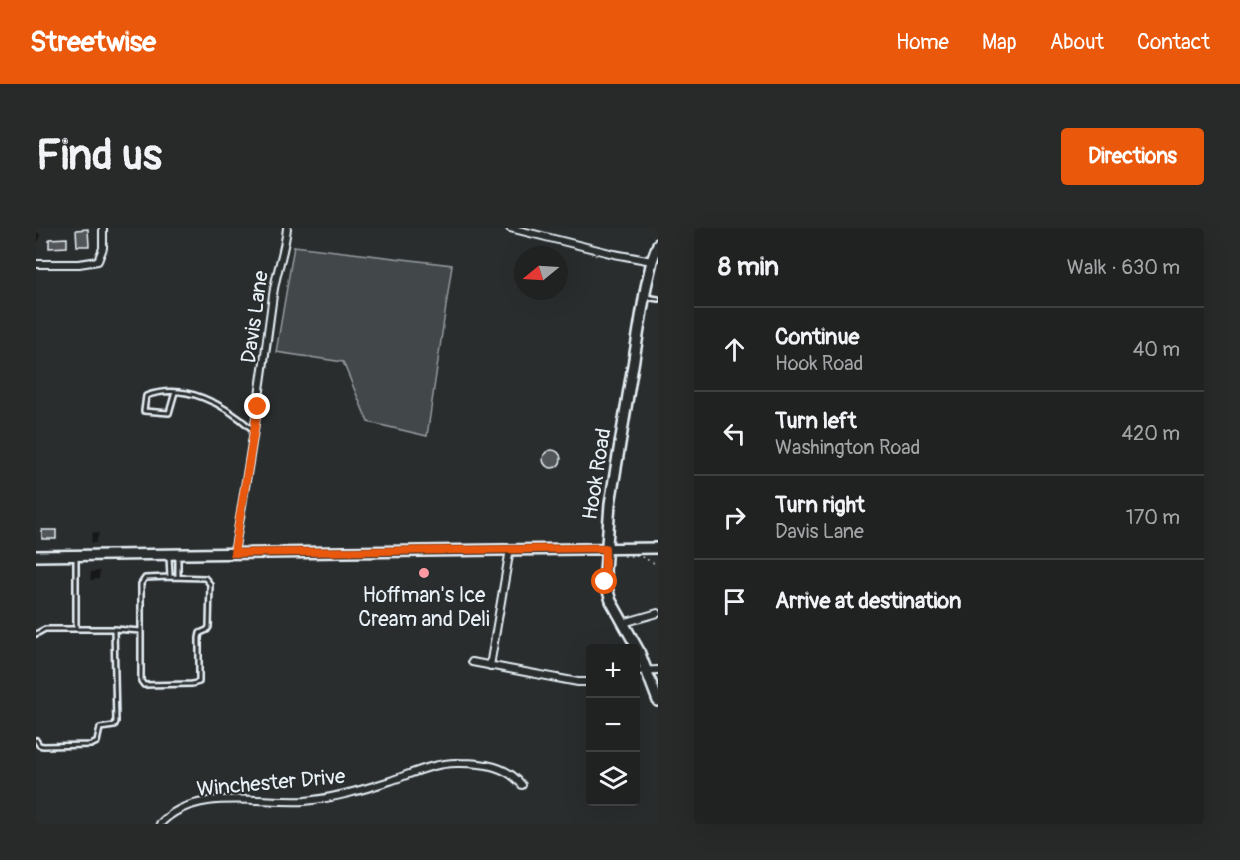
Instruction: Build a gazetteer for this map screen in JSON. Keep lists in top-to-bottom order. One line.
{"streets":{"main road":["Hook Road"],"street":["Davis Lane","Winchester Drive"]},"places":["Hoffman's Ice Cream and Deli"],"north":"left","page":{"header":"Streetwise","nav":["Home","Map","About","Contact"],"buttons":"Directions","title":"Find us","heading":["8 min","Walk · 630 m"],"list":[["Continue","Hook Road","40 m"],["Turn left","Washington Road","420 m"],["Turn right","Davis Lane","170 m"],"Arrive at destination"],"map_buttons":["+","−"]}}
